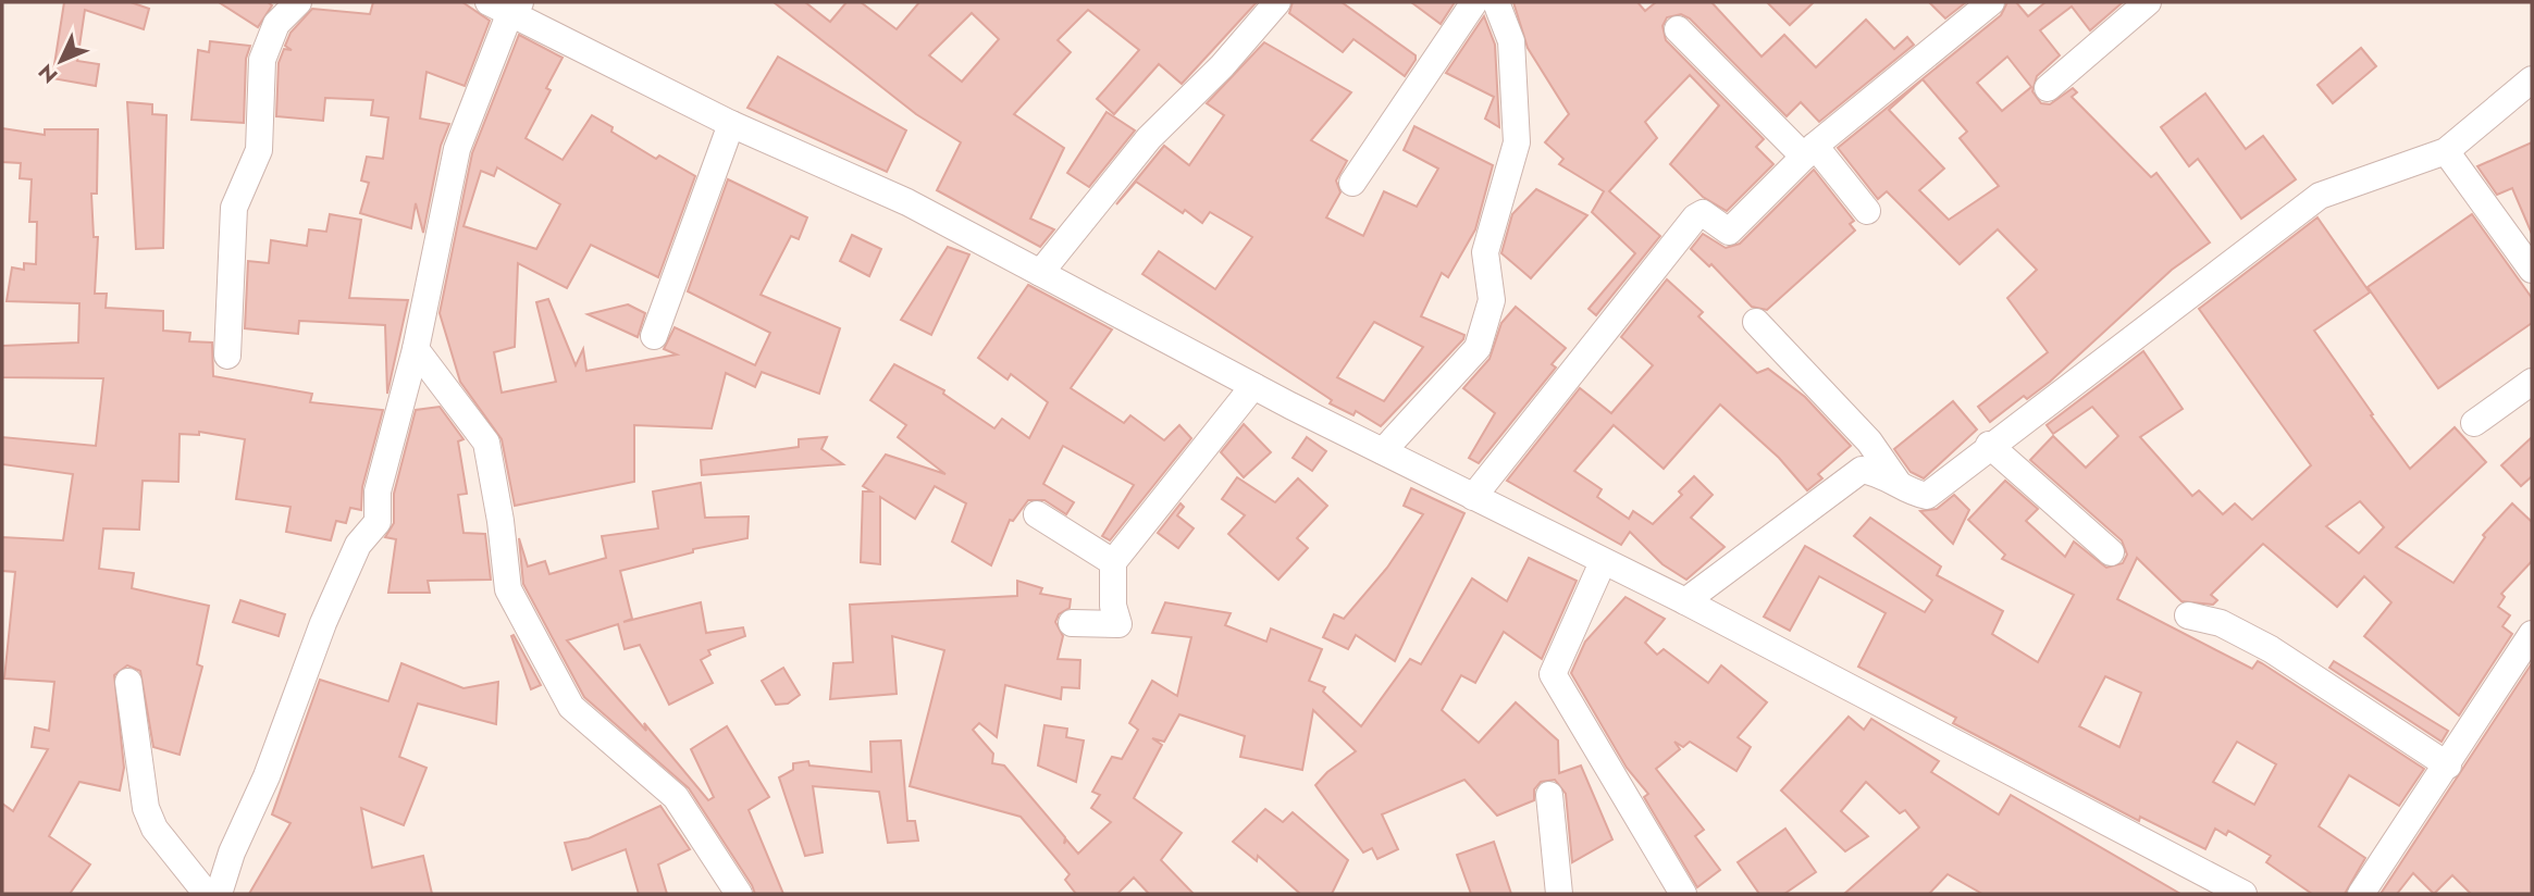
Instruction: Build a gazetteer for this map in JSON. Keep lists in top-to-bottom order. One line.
{"north":"bottom left"}
